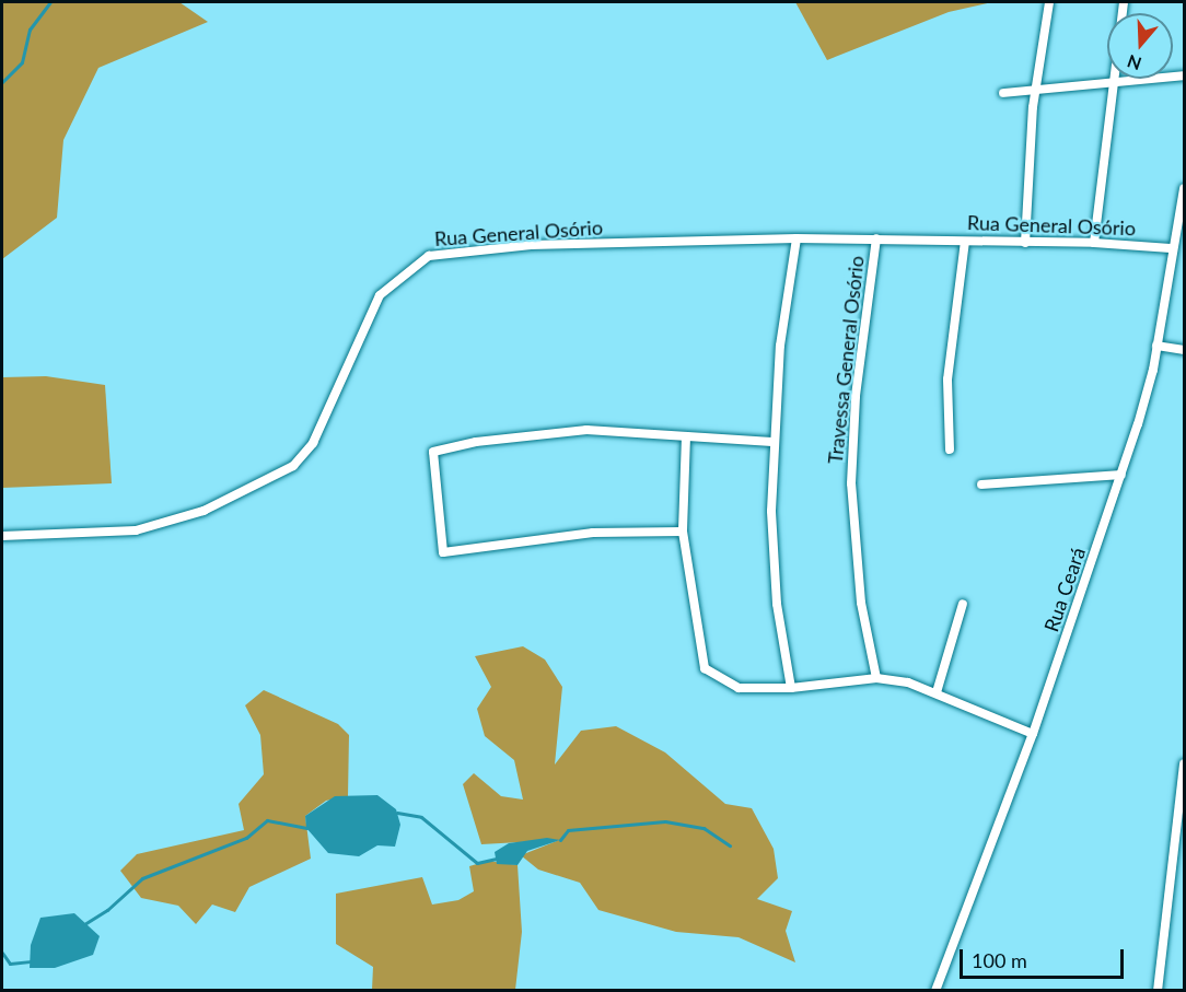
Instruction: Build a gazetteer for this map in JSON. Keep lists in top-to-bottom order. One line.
{"streets":{"street":["Rua General Osório","Travessa General Osório","Rua Ceará"]},"crossings":[["Rua General Osório","Travessa General Osório"],["Rua General Osório","Rua Ceará"]],"scale_bar":"100 m","north":"bottom"}
